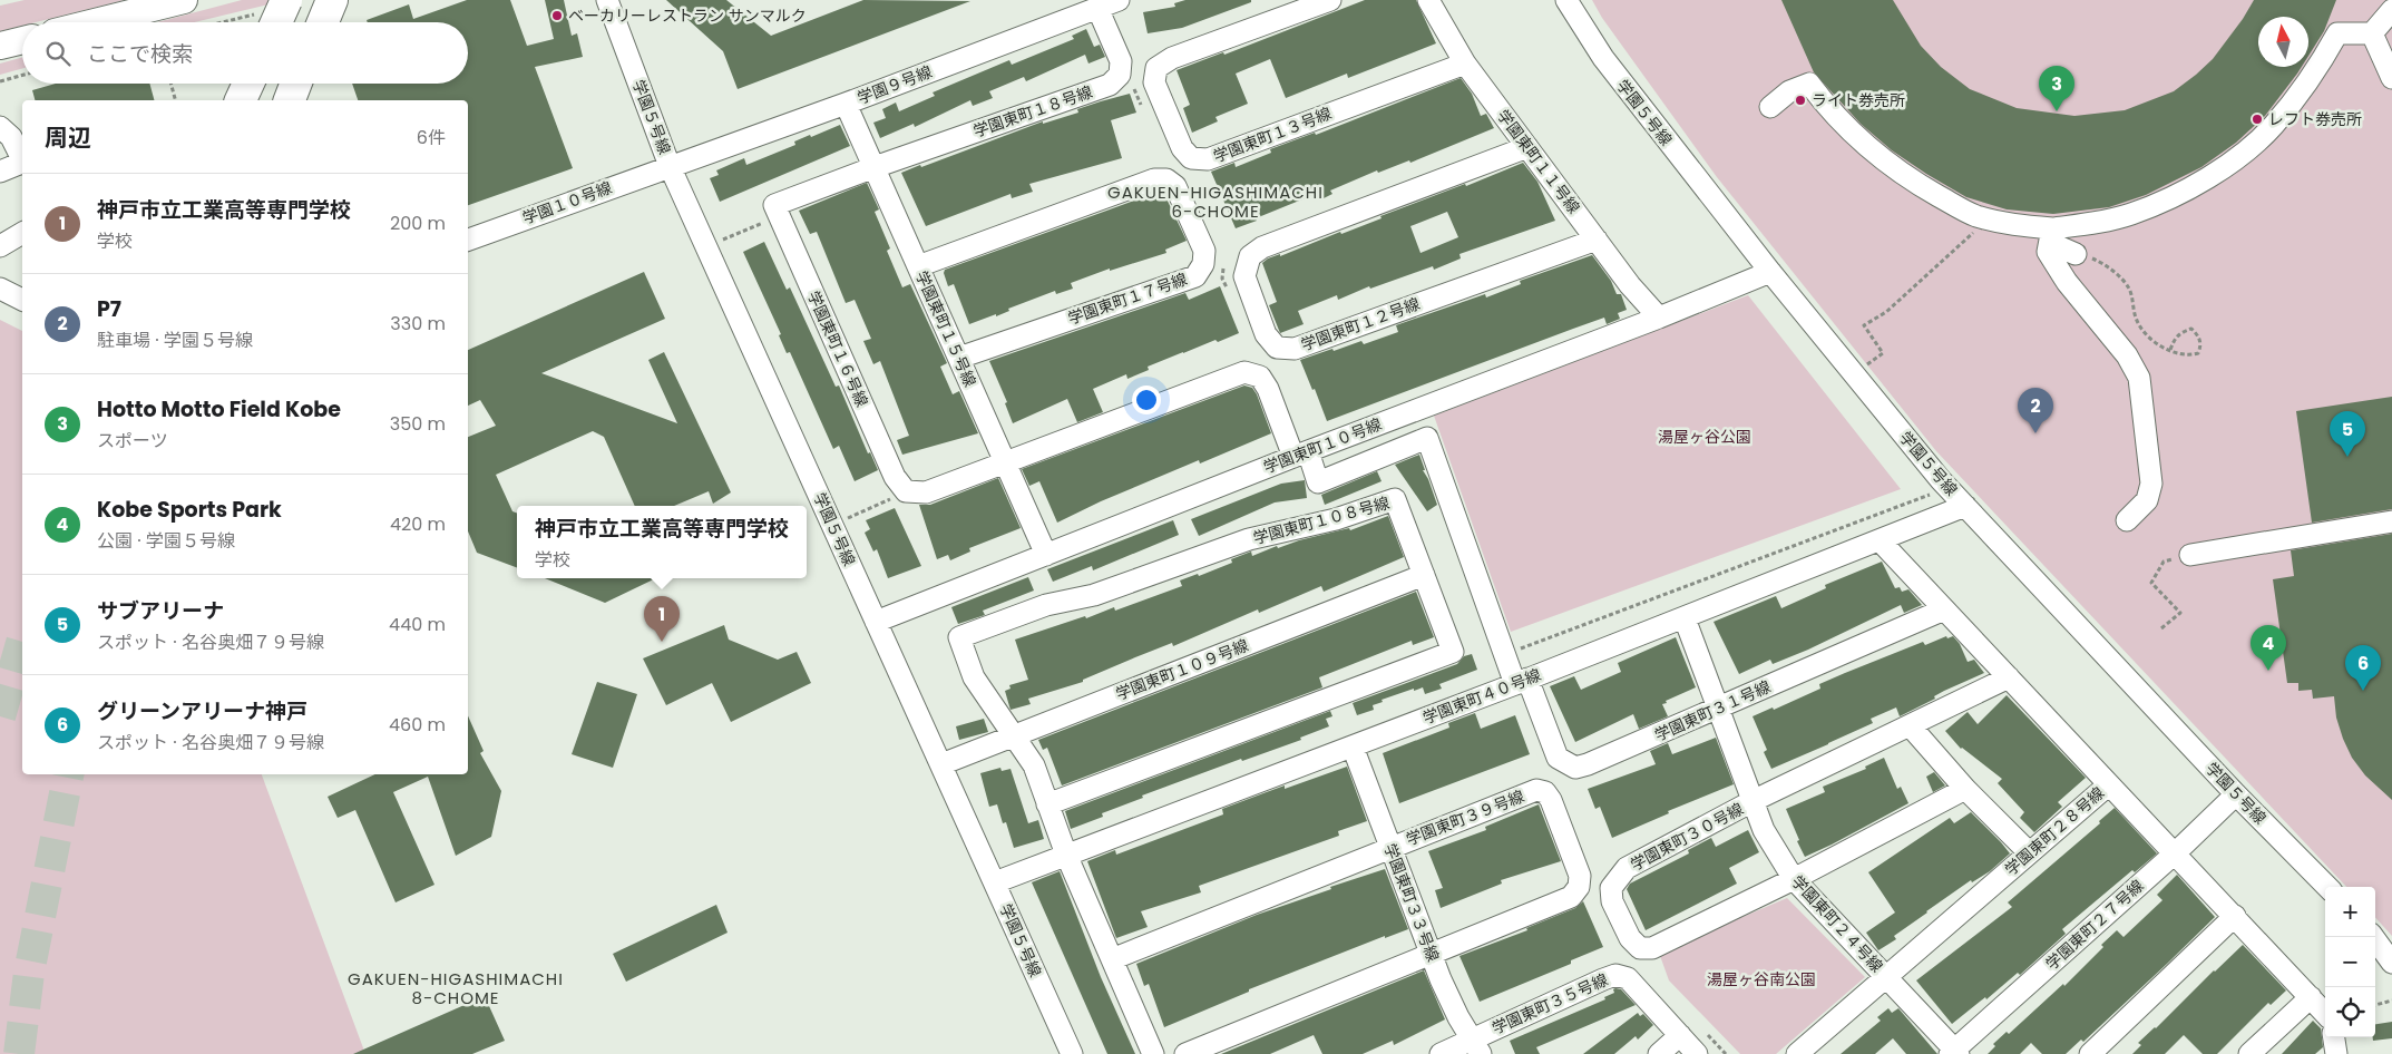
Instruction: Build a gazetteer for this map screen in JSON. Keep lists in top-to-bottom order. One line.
{"streets":{"street":["学園９号線","学園東町１８号線","学園５号線","学園東町１３号線","学園東町１１号線","学園１０号線","学園東町１７号線","学園東町１２号線","学園東町１５号線","学園東町１６号線","学園東町１０号線","学園東町１０８号線","学園東町１０９号線","学園東町４０号線","学園東町３１号線","学園東町３９号線","学園東町２８号線","学園東町３０号線","学園東町３３号線","学園東町２４号線","学園東町２７号線","学園東町３５号線"]},"crossings":[["学園９号線","学園東町１８号線"],["学園９号線","学園５号線"],["学園９号線","学園１０号線"],["学園９号線","学園東町１５号線"],["学園東町１８号線","学園東町１５号線"],["学園５号線","学園１０号線"],["学園５号線","学園東町１０号線"],["学園５号線","学園東町１０９号線"],["学園５号線","学園東町４０号線"],["学園５号線","学園東町２７号線"],["学園東町１３号線","学園東町１１号線"],["学園東町１１号線","学園東町１２号線"],["学園東町１１号線","学園東町１０号線"],["学園東町１７号線","学園東町１５号線"],["学園東町１５号線","学園東町１０号線"],["学園東町１０８号線","学園東町１０９号線"],["学園東町１０８号線","学園東町４０号線"],["学園東町１０８号線","学園東町３９号線"],["学園東町４０号線","学園東町３１号線"],["学園東町４０号線","学園東町２８号線"],["学園東町４０号線","学園東町３３号線"],["学園東町４０号線","学園東町２４号線"],["学園東町３１号線","学園東町２８号線"],["学園東町３１号線","学園東町２４号線"],["学園東町３９号線","学園東町３３号線"],["学園東町２８号線","学園東町３０号線"],["学園東町２８号線","学園東町２４号線"],["学園東町３０号線","学園東町２４号線"],["学園東町３３号線","学園東町３５号線"],["学園東町２４号線","学園東町２７号線"]],"districts":["GAKUEN-HIGASHIMACHI 6-CHOME","GAKUEN-HIGASHIMACHI 8-CHOME"],"parks":["湯屋ヶ谷公園","湯屋ヶ谷南公園"],"places":["ベーカリーレストラン サンマルク","ライト券売所","レフト券売所"],"north":"top","page":{"search":"ここで検索","pins":["3","2","5","1","4","6"],"heading":["周辺","6件"],"list":[{"mark":"1","name":"神戸市立工業高等専門学校","note":"学校","value":"200 m"},{"mark":"2","name":"P7","note":"駐車場 · 学園５号線","value":"330 m"},{"mark":"3","name":"Hotto Motto Field Kobe","note":"スポーツ","value":"350 m"},{"mark":"4","name":"Kobe Sports Park","note":"公園 · 学園５号線","value":"420 m"},{"mark":"5","name":"サブアリーナ","note":"スポット · 名谷奥畑７９号線","value":"440 m"},{"mark":"6","name":"グリーンアリーナ神戸","note":"スポット · 名谷奥畑７９号線","value":"460 m"}],"popup":["神戸市立工業高等専門学校","学校"],"map_buttons":["+","−"]}}
